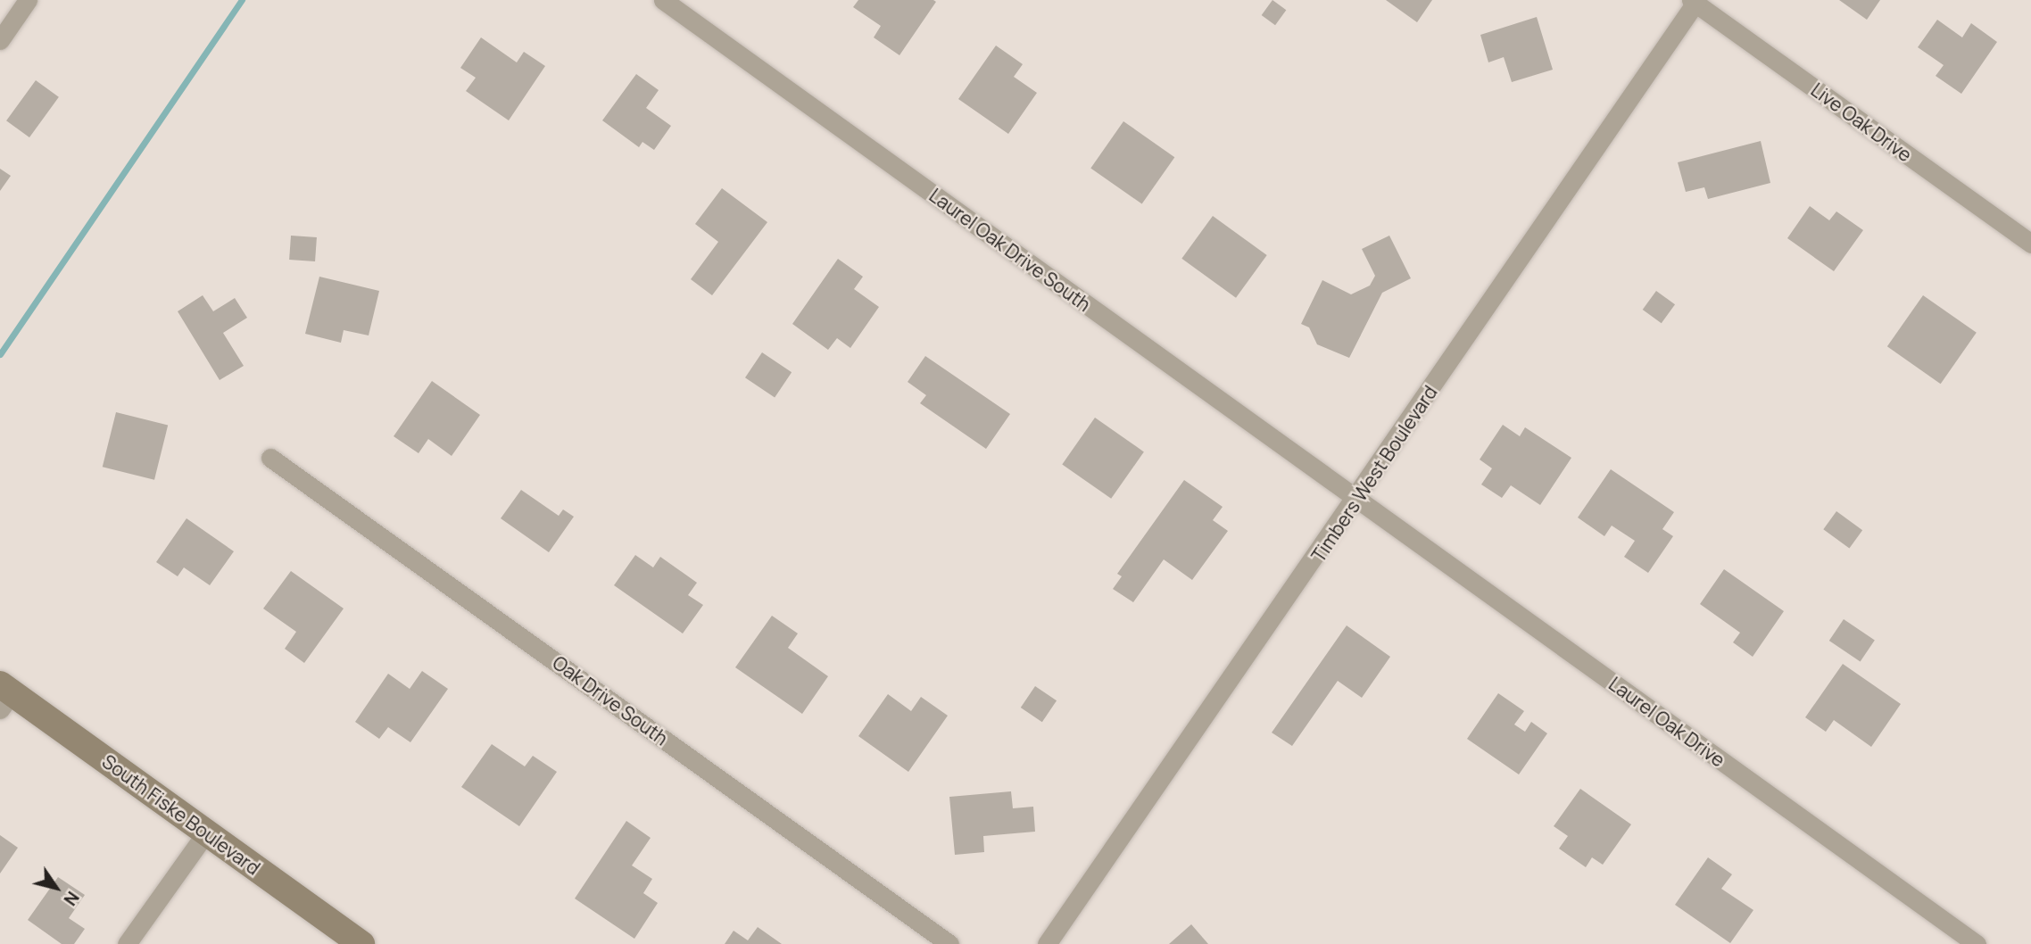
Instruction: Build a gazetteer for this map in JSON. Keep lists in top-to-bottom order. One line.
{"streets":{"main road":["South Fiske Boulevard"],"street":["Live Oak Drive","Laurel Oak Drive South","Timbers West Boulevard","Oak Drive South","Laurel Oak Drive"]},"crossings":[["Live Oak Drive","Timbers West Boulevard"],["Laurel Oak Drive South","Timbers West Boulevard"],["Laurel Oak Drive South","Laurel Oak Drive"],["Timbers West Boulevard","Laurel Oak Drive"]],"north":"bottom right"}
